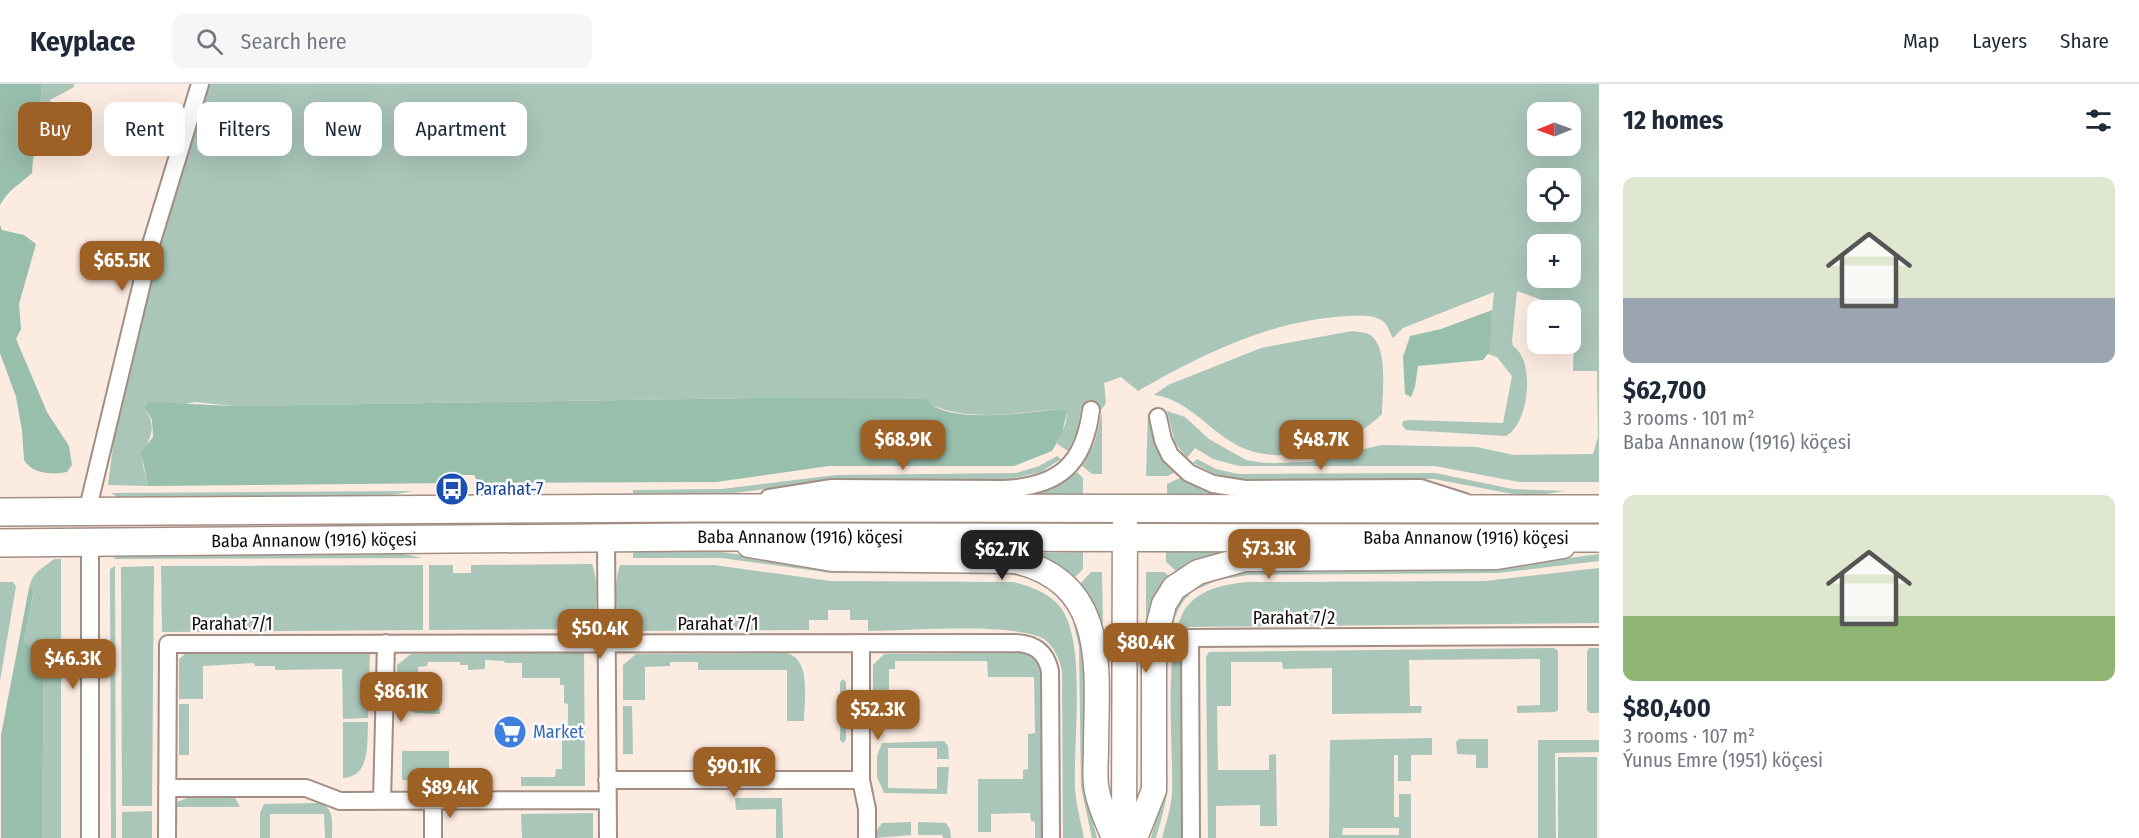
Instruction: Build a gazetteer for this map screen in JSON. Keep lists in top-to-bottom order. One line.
{"streets":{"main road":["Baba Annanow (1916) köçesi"],"street":["Parahat 7/2","Parahat 7/1"]},"places":{"bus stop":["Parahat-7"],"supermarket":["Market"]},"north":"left","page":{"header":"Keyplace","search":"Search here","nav":["Map","Layers","Share"],"heading":"12 homes","map_buttons":["+","−"],"chip":["Buy","Rent","Filters","New","Apartment"],"list":[{"name":"$62,700","note":"3 rooms · 101 m² · Baba Annanow (1916) köçesi"},{"name":"$80,400","note":"3 rooms · 107 m² · Ýunus Emre (1951) köçesi"}],"price":["$65.5K","$68.9K","$48.7K","$73.3K","$62.7K","$50.4K","$80.4K","$46.3K","$86.1K","$52.3K","$90.1K","$89.4K"]}}
